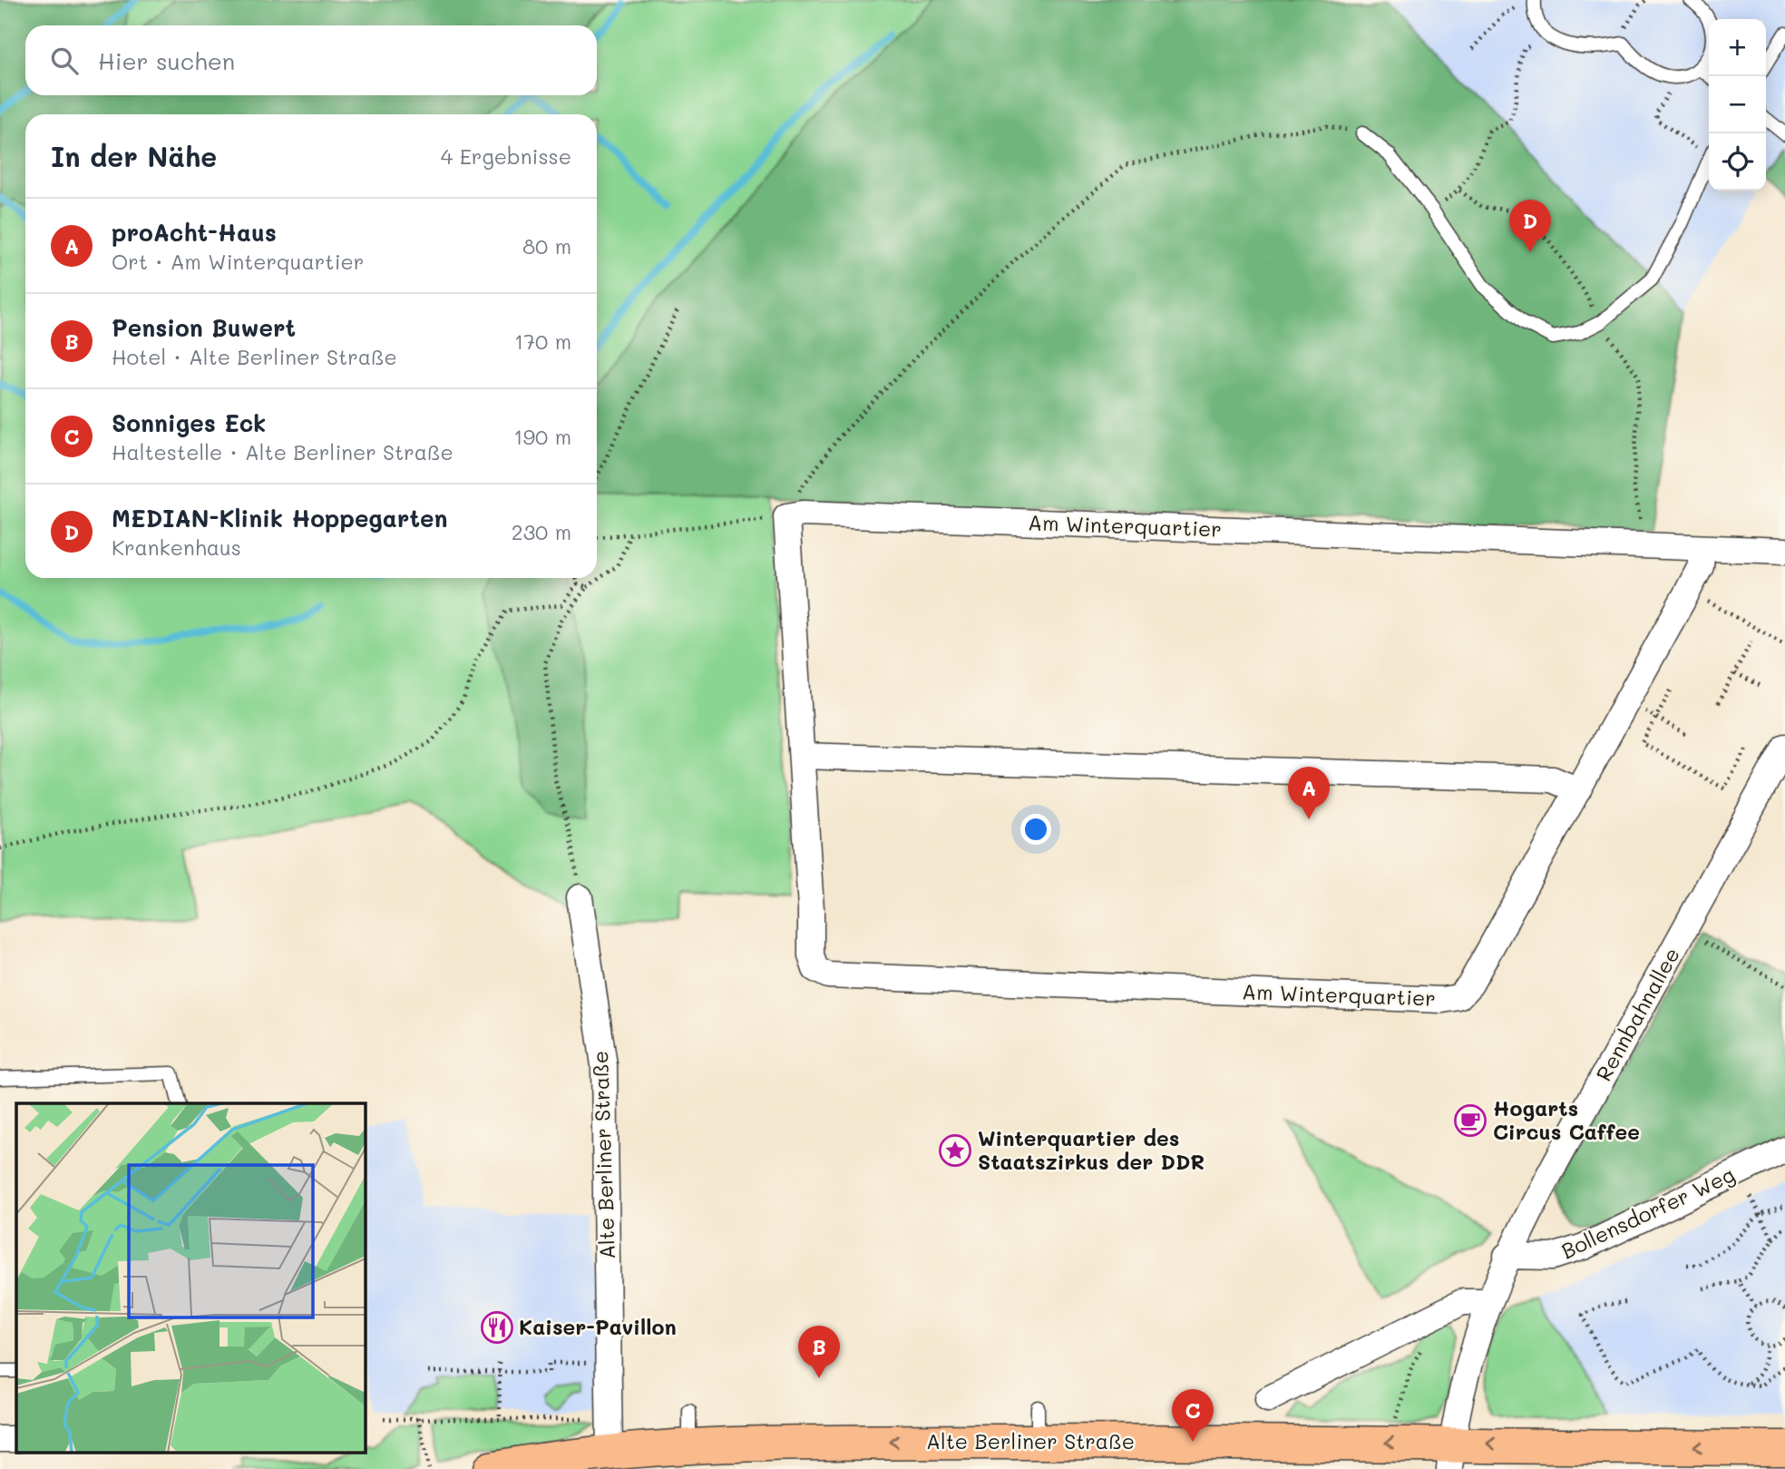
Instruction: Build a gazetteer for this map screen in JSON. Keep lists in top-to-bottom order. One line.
{"streets":{"main road":["Alte Berliner Straße"],"street":["Am Winterquartier","Rennbahnallee","Bollensdorfer Weg"]},"crossings":[["Rennbahnallee","Alte Berliner Straße"],["Rennbahnallee","Bollensdorfer Weg"]],"one_way":["Alte Berliner Straße"],"places":{"cafe":["Hogarts Circus Caffee"],"place":["Winterquartier des Staatszirkus der DDR"],"restaurant":["Kaiser-Pavillon"]},"page":{"map_buttons":["+","−"],"search":"Hier suchen","heading":["In der Nähe","4 Ergebnisse"],"list":[{"mark":"A","name":"proAcht-Haus","note":"Ort · Am Winterquartier","value":"80 m"},{"mark":"B","name":"Pension Buwert","note":"Hotel · Alte Berliner Straße","value":"170 m"},{"mark":"C","name":"Sonniges Eck","note":"Haltestelle · Alte Berliner Straße","value":"190 m"},{"mark":"D","name":"MEDIAN-Klinik Hoppegarten","note":"Krankenhaus","value":"230 m"}],"pins":["D","A","B","C"]}}
